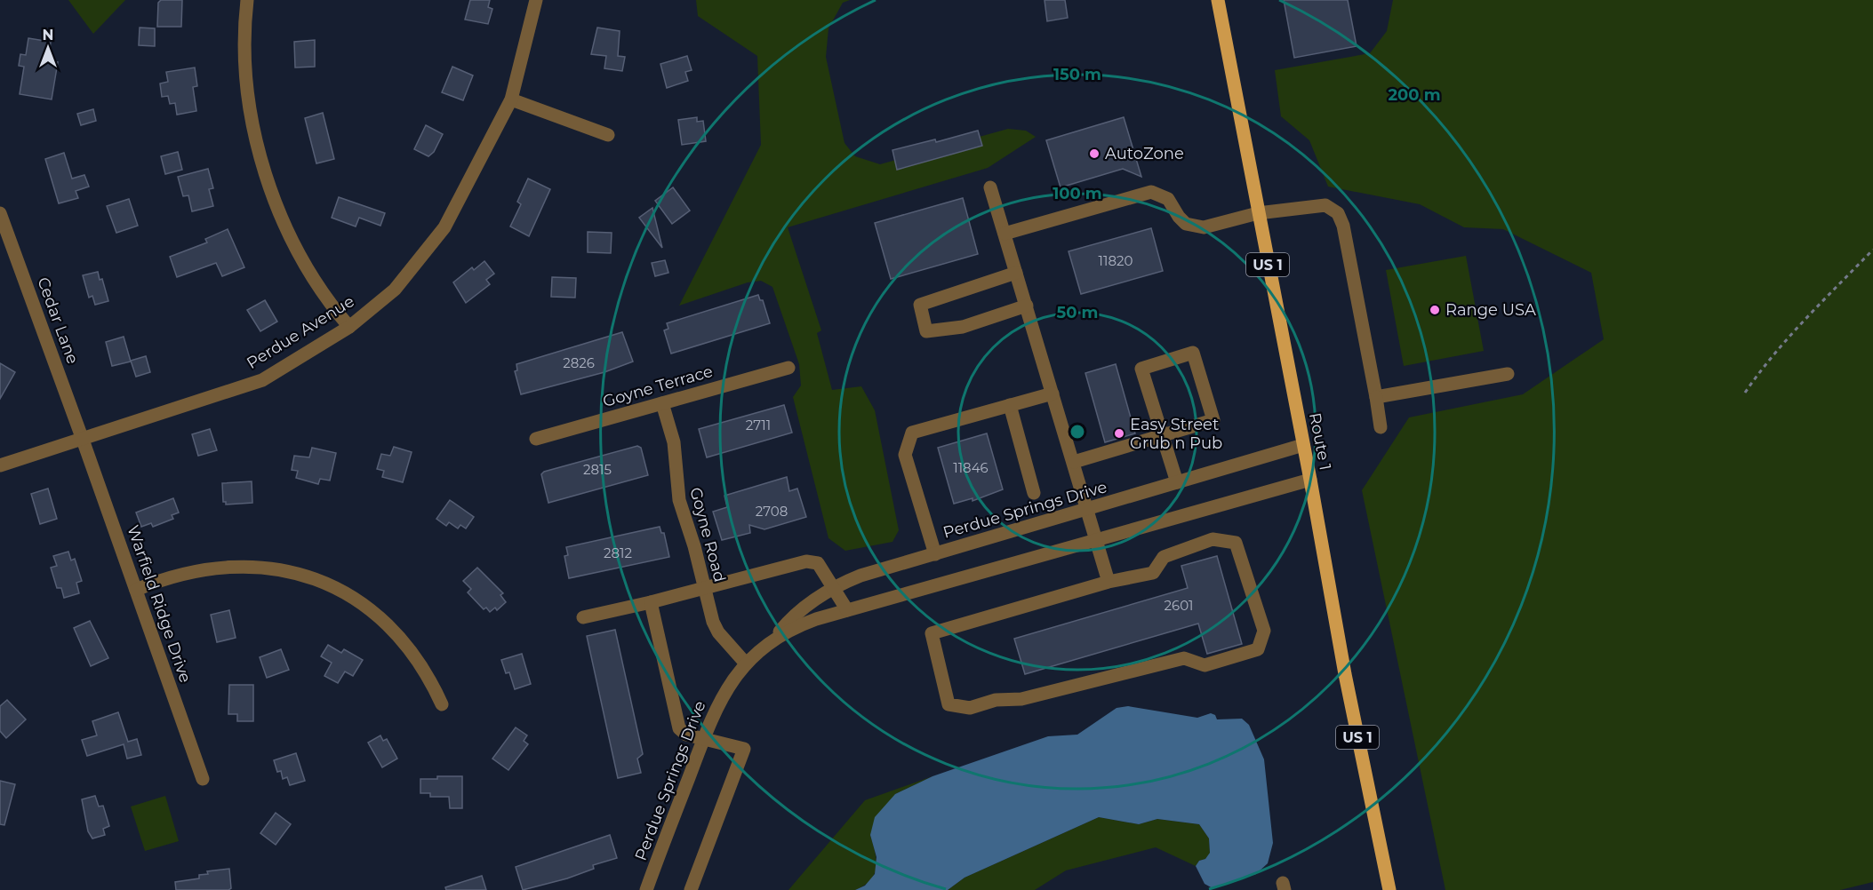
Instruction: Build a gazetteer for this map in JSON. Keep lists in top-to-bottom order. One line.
{"streets":{"main road":["US 1","Route 1"],"street":["Cedar Lane","Perdue Avenue","Goyne Terrace","Perdue Springs Drive","Goyne Road","Warfield Ridge Drive"]},"crossings":[["Cedar Lane","Perdue Avenue"],["Cedar Lane","Warfield Ridge Drive"],["Perdue Avenue","Warfield Ridge Drive"],["Goyne Terrace","Goyne Road"],["Route 1","Perdue Springs Drive"],["Perdue Springs Drive","Goyne Road"]],"places":["AutoZone","Range USA","Easy Street Grub n Pub"],"house_numbers":["11820","2826","2711","11846","2815","2708","2812","2601"],"north":"top","rings":["150 m","200 m","100 m","50 m"]}
